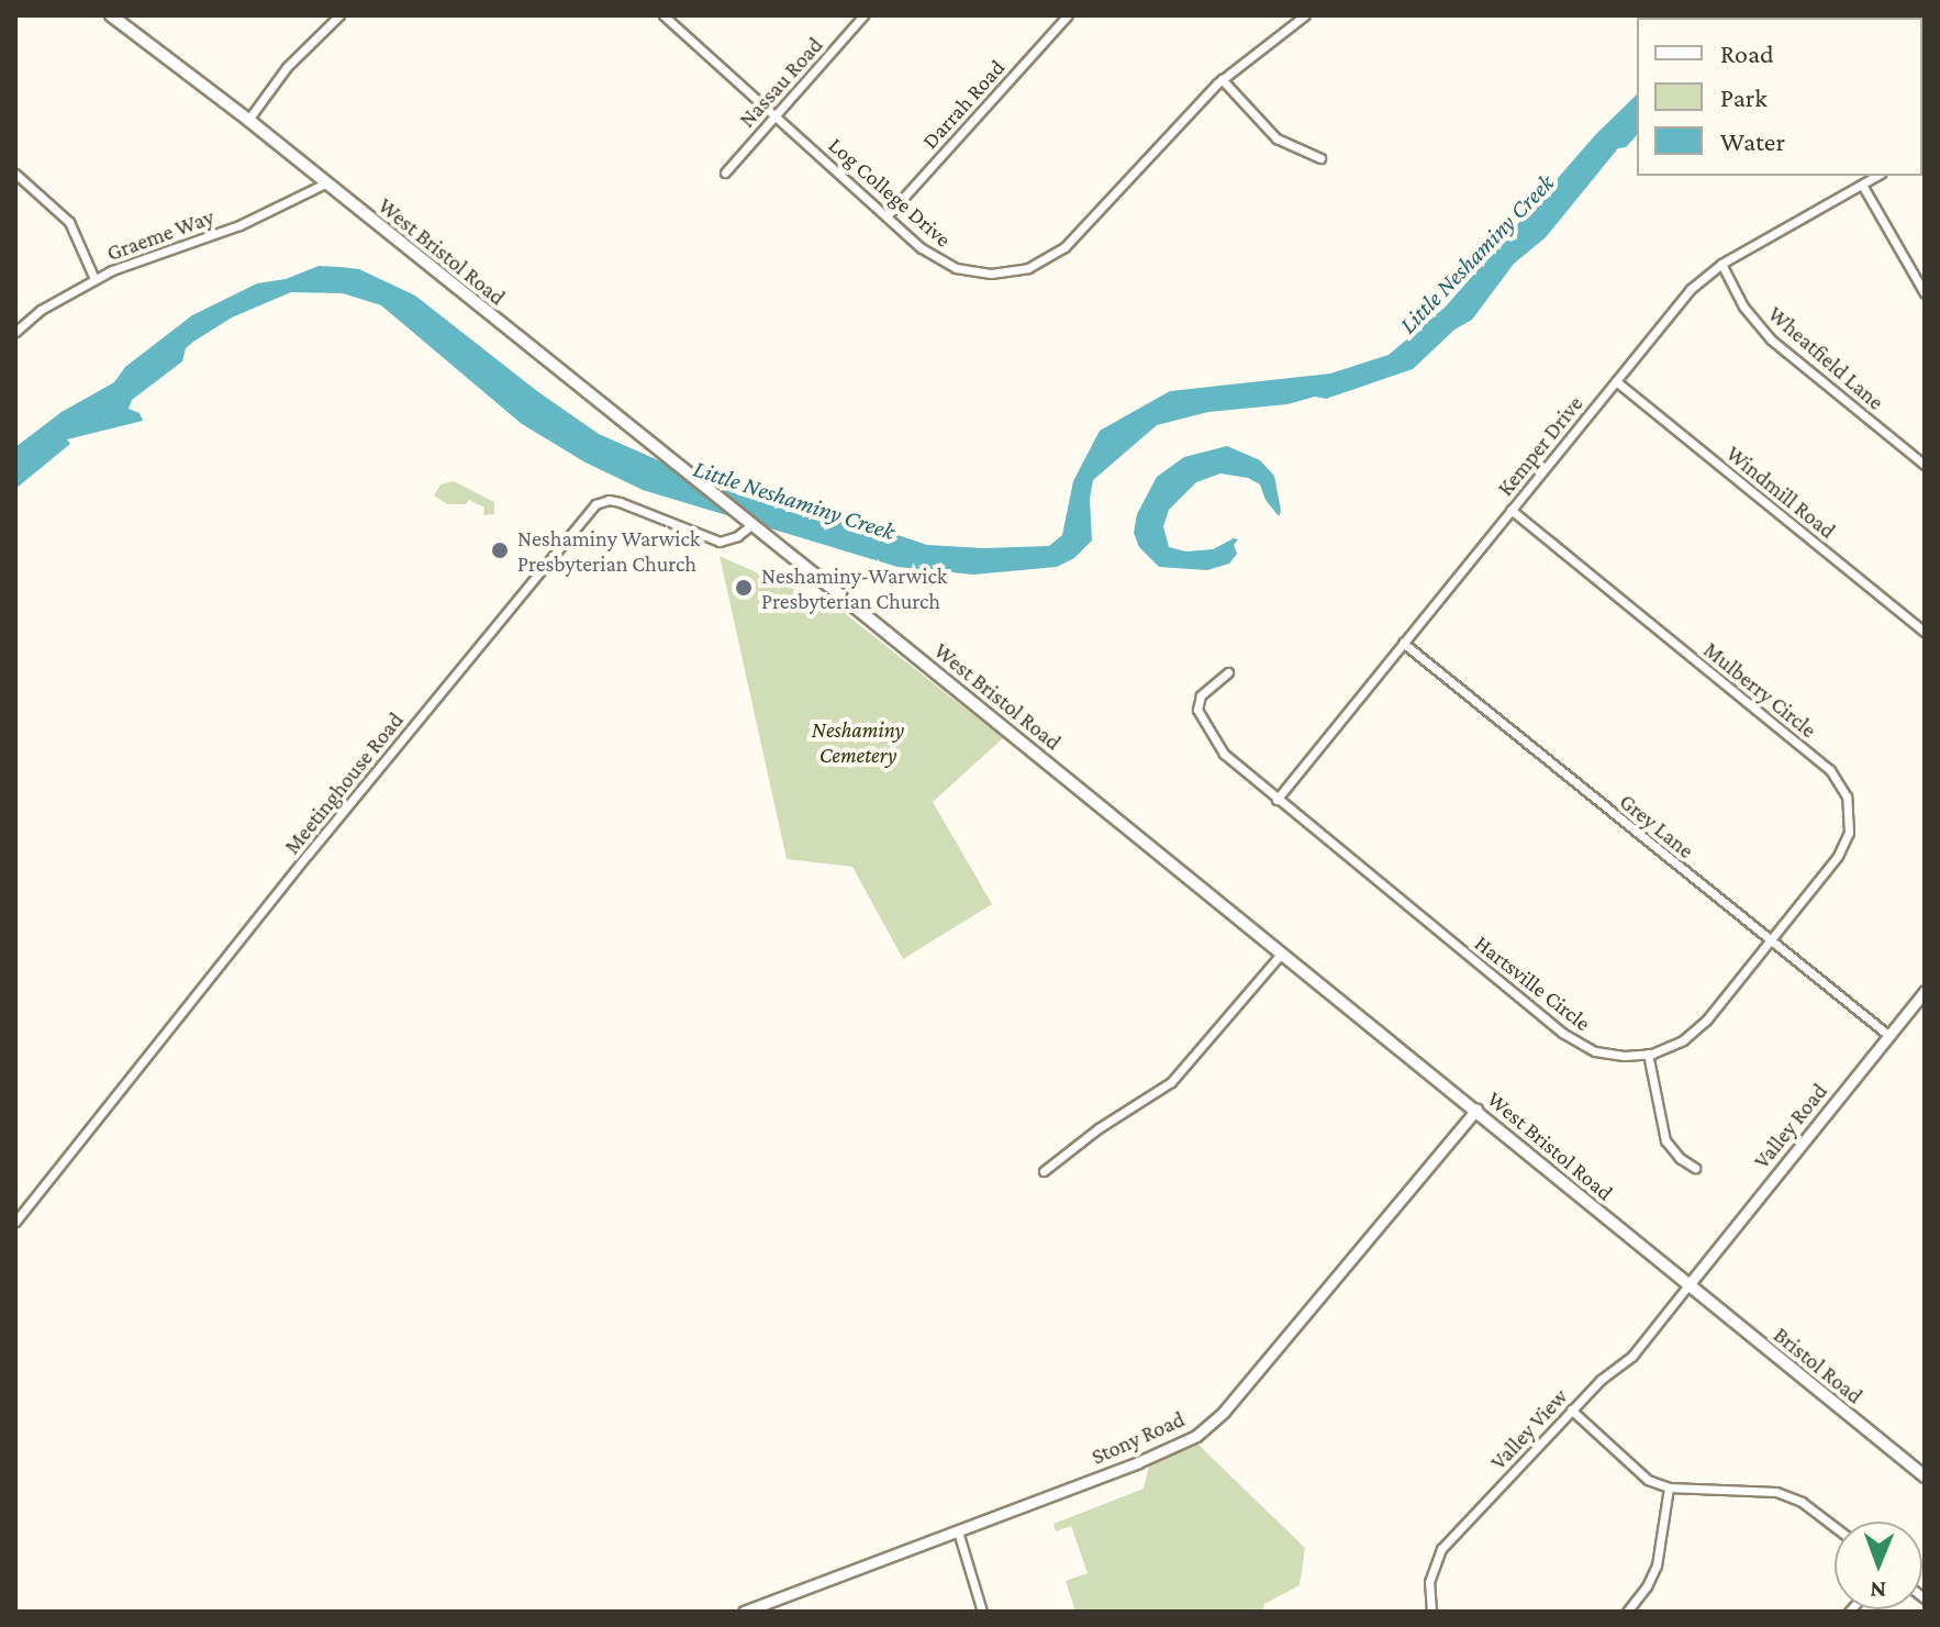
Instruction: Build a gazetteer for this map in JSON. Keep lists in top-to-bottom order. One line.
{"streets":{"main road":["West Bristol Road","Bristol Road"],"street":["Nassau Road","Darrah Road","Log College Drive","Graeme Way","Wheatfield Lane","Kemper Drive","Windmill Road","Mulberry Circle","Meetinghouse Road","Grey Lane","Hartsville Circle","Valley Road","Valley View","Stony Road"]},"crossings":[["Nassau Road","Log College Drive"],["Darrah Road","Log College Drive"],["Graeme Way","West Bristol Road"],["West Bristol Road","Meetinghouse Road"],["West Bristol Road","Valley Road"],["West Bristol Road","Bristol Road"],["West Bristol Road","Valley View"],["West Bristol Road","Stony Road"],["Wheatfield Lane","Kemper Drive"],["Kemper Drive","Windmill Road"],["Kemper Drive","Mulberry Circle"],["Kemper Drive","Grey Lane"],["Kemper Drive","Hartsville Circle"],["Mulberry Circle","Grey Lane"],["Mulberry Circle","Hartsville Circle"],["Grey Lane","Hartsville Circle"],["Grey Lane","Valley Road"],["Valley Road","Bristol Road"],["Valley Road","Valley View"],["Bristol Road","Valley View"]],"water":["Little Neshaminy Creek"],"parks":["Neshaminy Cemetery"],"places":["Neshaminy Warwick Presbyterian Church","Neshaminy-Warwick Presbyterian Church"],"legend":["Road","Park","Water"],"north":"bottom"}
